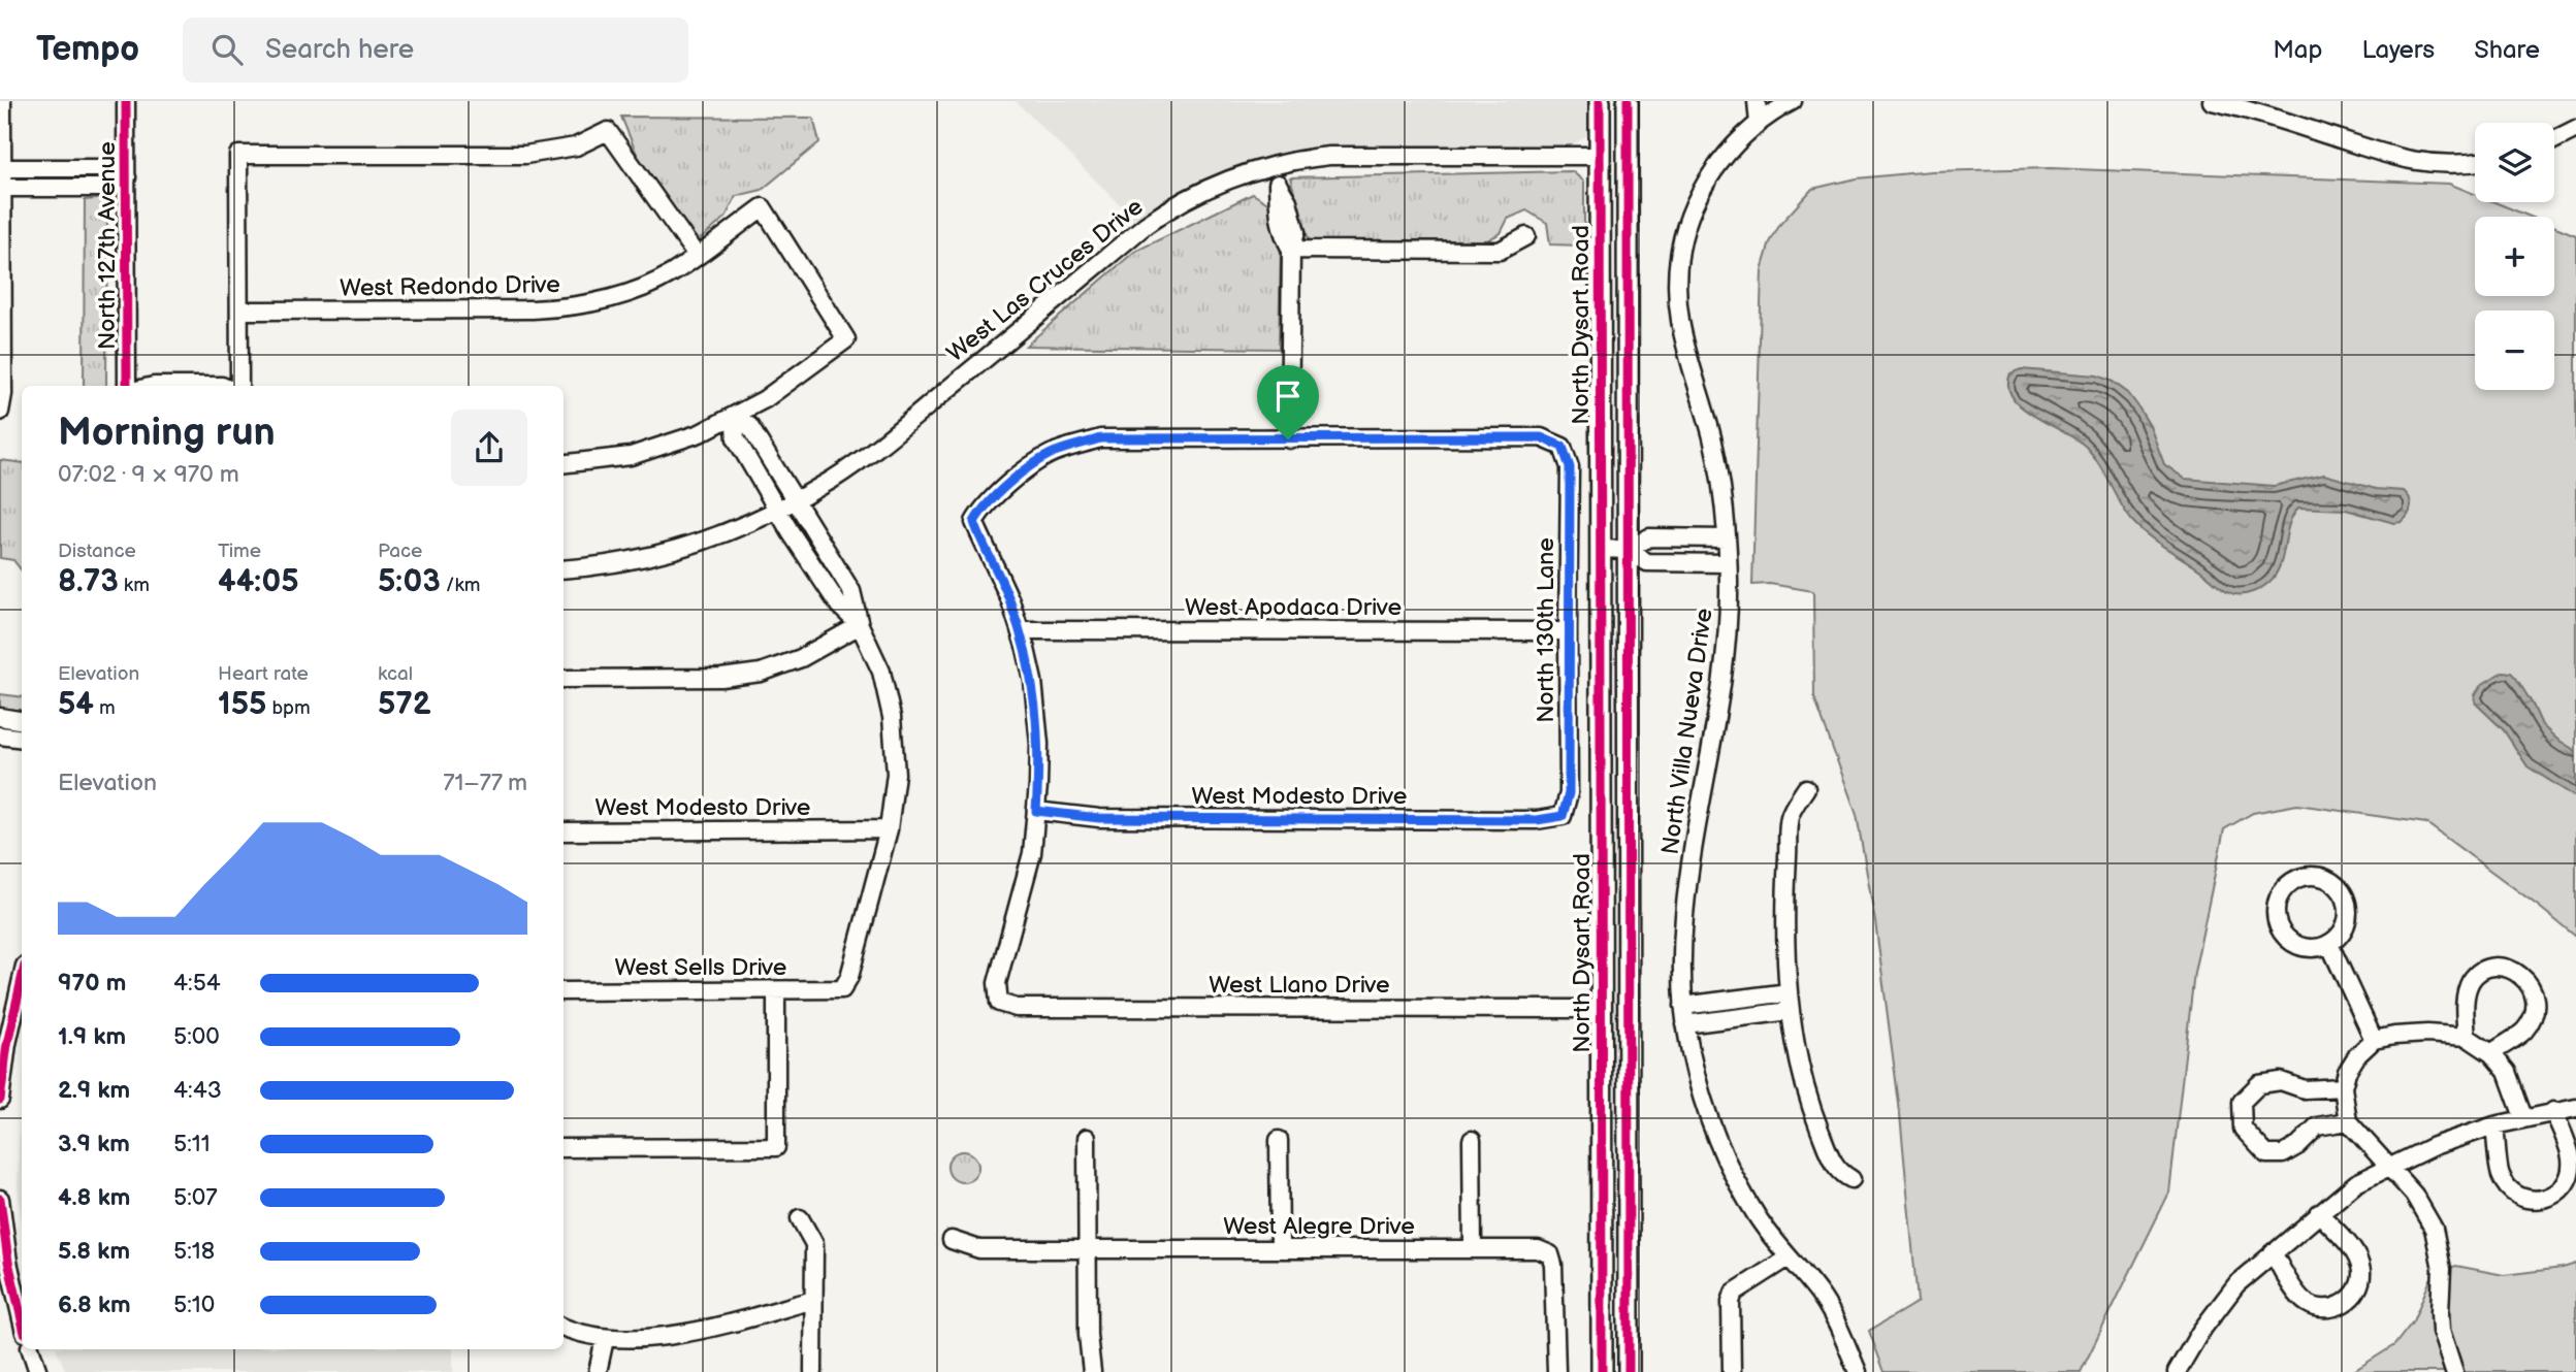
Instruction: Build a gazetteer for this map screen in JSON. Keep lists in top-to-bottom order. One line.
{"streets":{"main road":["North Dysart Road"],"street":["North 127th Avenue","West Las Cruces Drive","West Redondo Drive","West Apodaca Drive","North 130th Lane","North Villa Nueva Drive","West Modesto Drive","West Sells Drive","West Llano Drive","West Alegre Drive"]},"crossings":[["West Las Cruces Drive","North Dysart Road"],["North Dysart Road","West Llano Drive"],["West Apodaca Drive","North 130th Lane"],["North 130th Lane","West Modesto Drive"],["West Modesto Drive","West Sells Drive"],["West Modesto Drive","West Llano Drive"]],"page":{"header":"Tempo","search":"Search here","nav":["Map","Layers","Share"],"map_buttons":["+","−"],"heading":["Morning run","07:02 · 9 × 970 m"],"stats":[["Distance","8.73 km"],["Time","44:05"],["Pace","5:03 /km"],["Elevation","54 m"],["Heart rate","155 bpm"],["kcal","572"]],"chart":["Elevation","71–77 m"],"list":[{"name":"970 m","note":"4:54"},{"name":"1.9 km","note":"5:00"},{"name":"2.9 km","note":"4:43"},{"name":"3.9 km","note":"5:11"},{"name":"4.8 km","note":"5:07"},{"name":"5.8 km","note":"5:18"},{"name":"6.8 km","note":"5:10"}]}}
